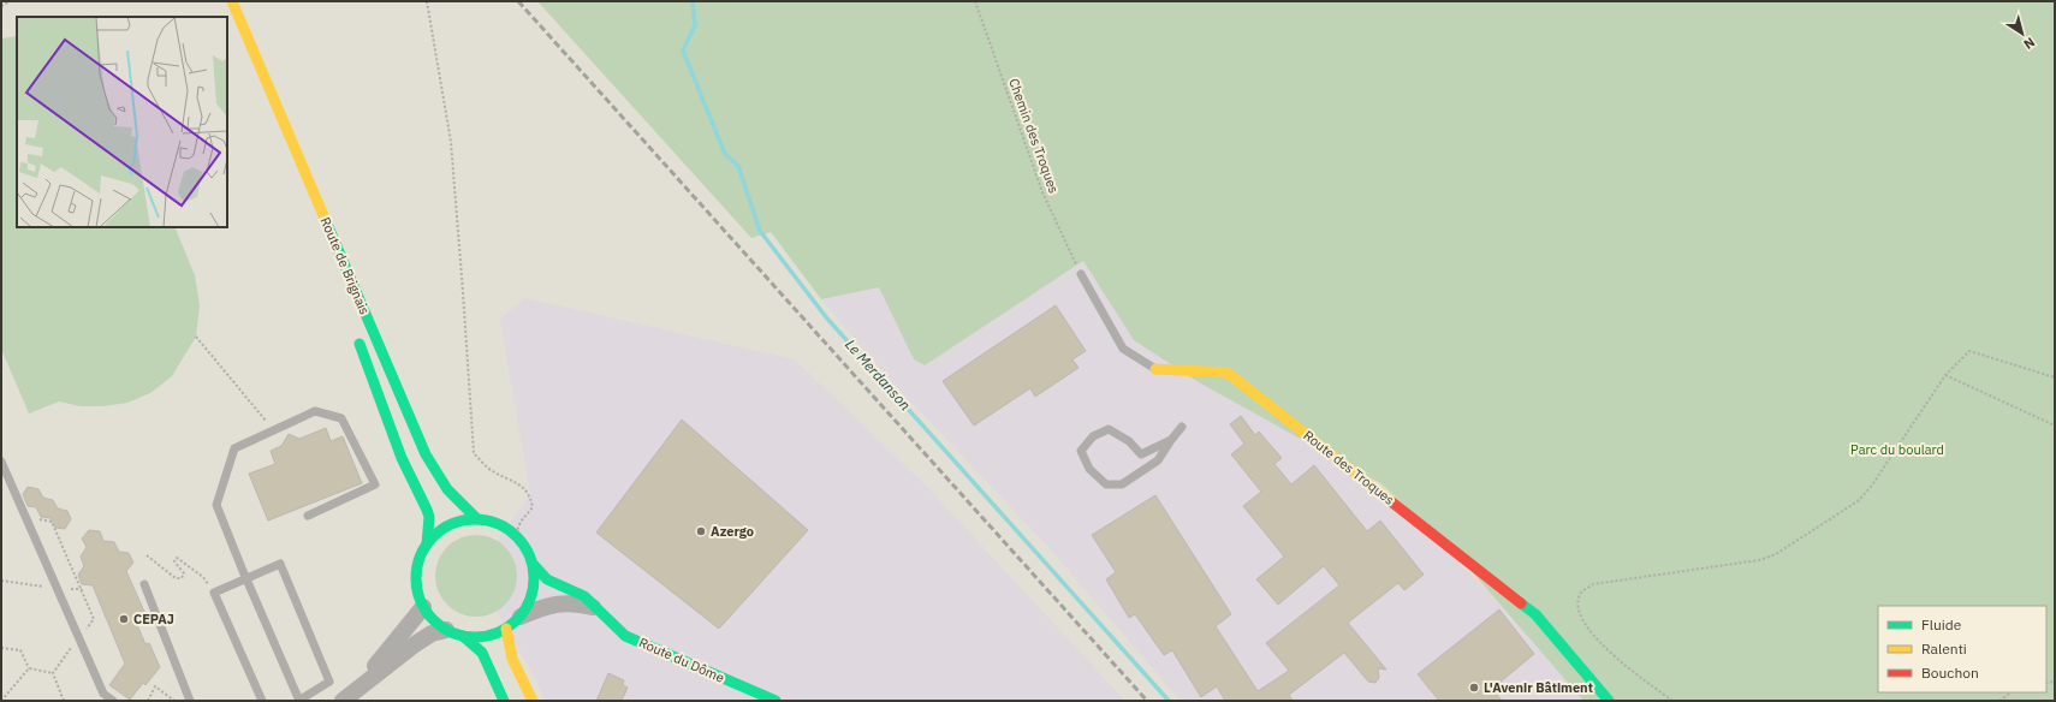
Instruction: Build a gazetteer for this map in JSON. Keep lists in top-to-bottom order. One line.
{"streets":{"main road":["Route de Brignais","Route des Troques","Route du Dôme"],"path":["Chemin des Troques"]},"crossings":[["Chemin des Troques","Route des Troques"],["Route de Brignais","Route du Dôme"]],"water":["Le Merdanson"],"parks":["Parc du boulard"],"places":["Azergo","CEPAJ","L'Avenir Bâtiment"],"legend":["Fluide","Ralenti","Bouchon"],"north":"bottom right"}
